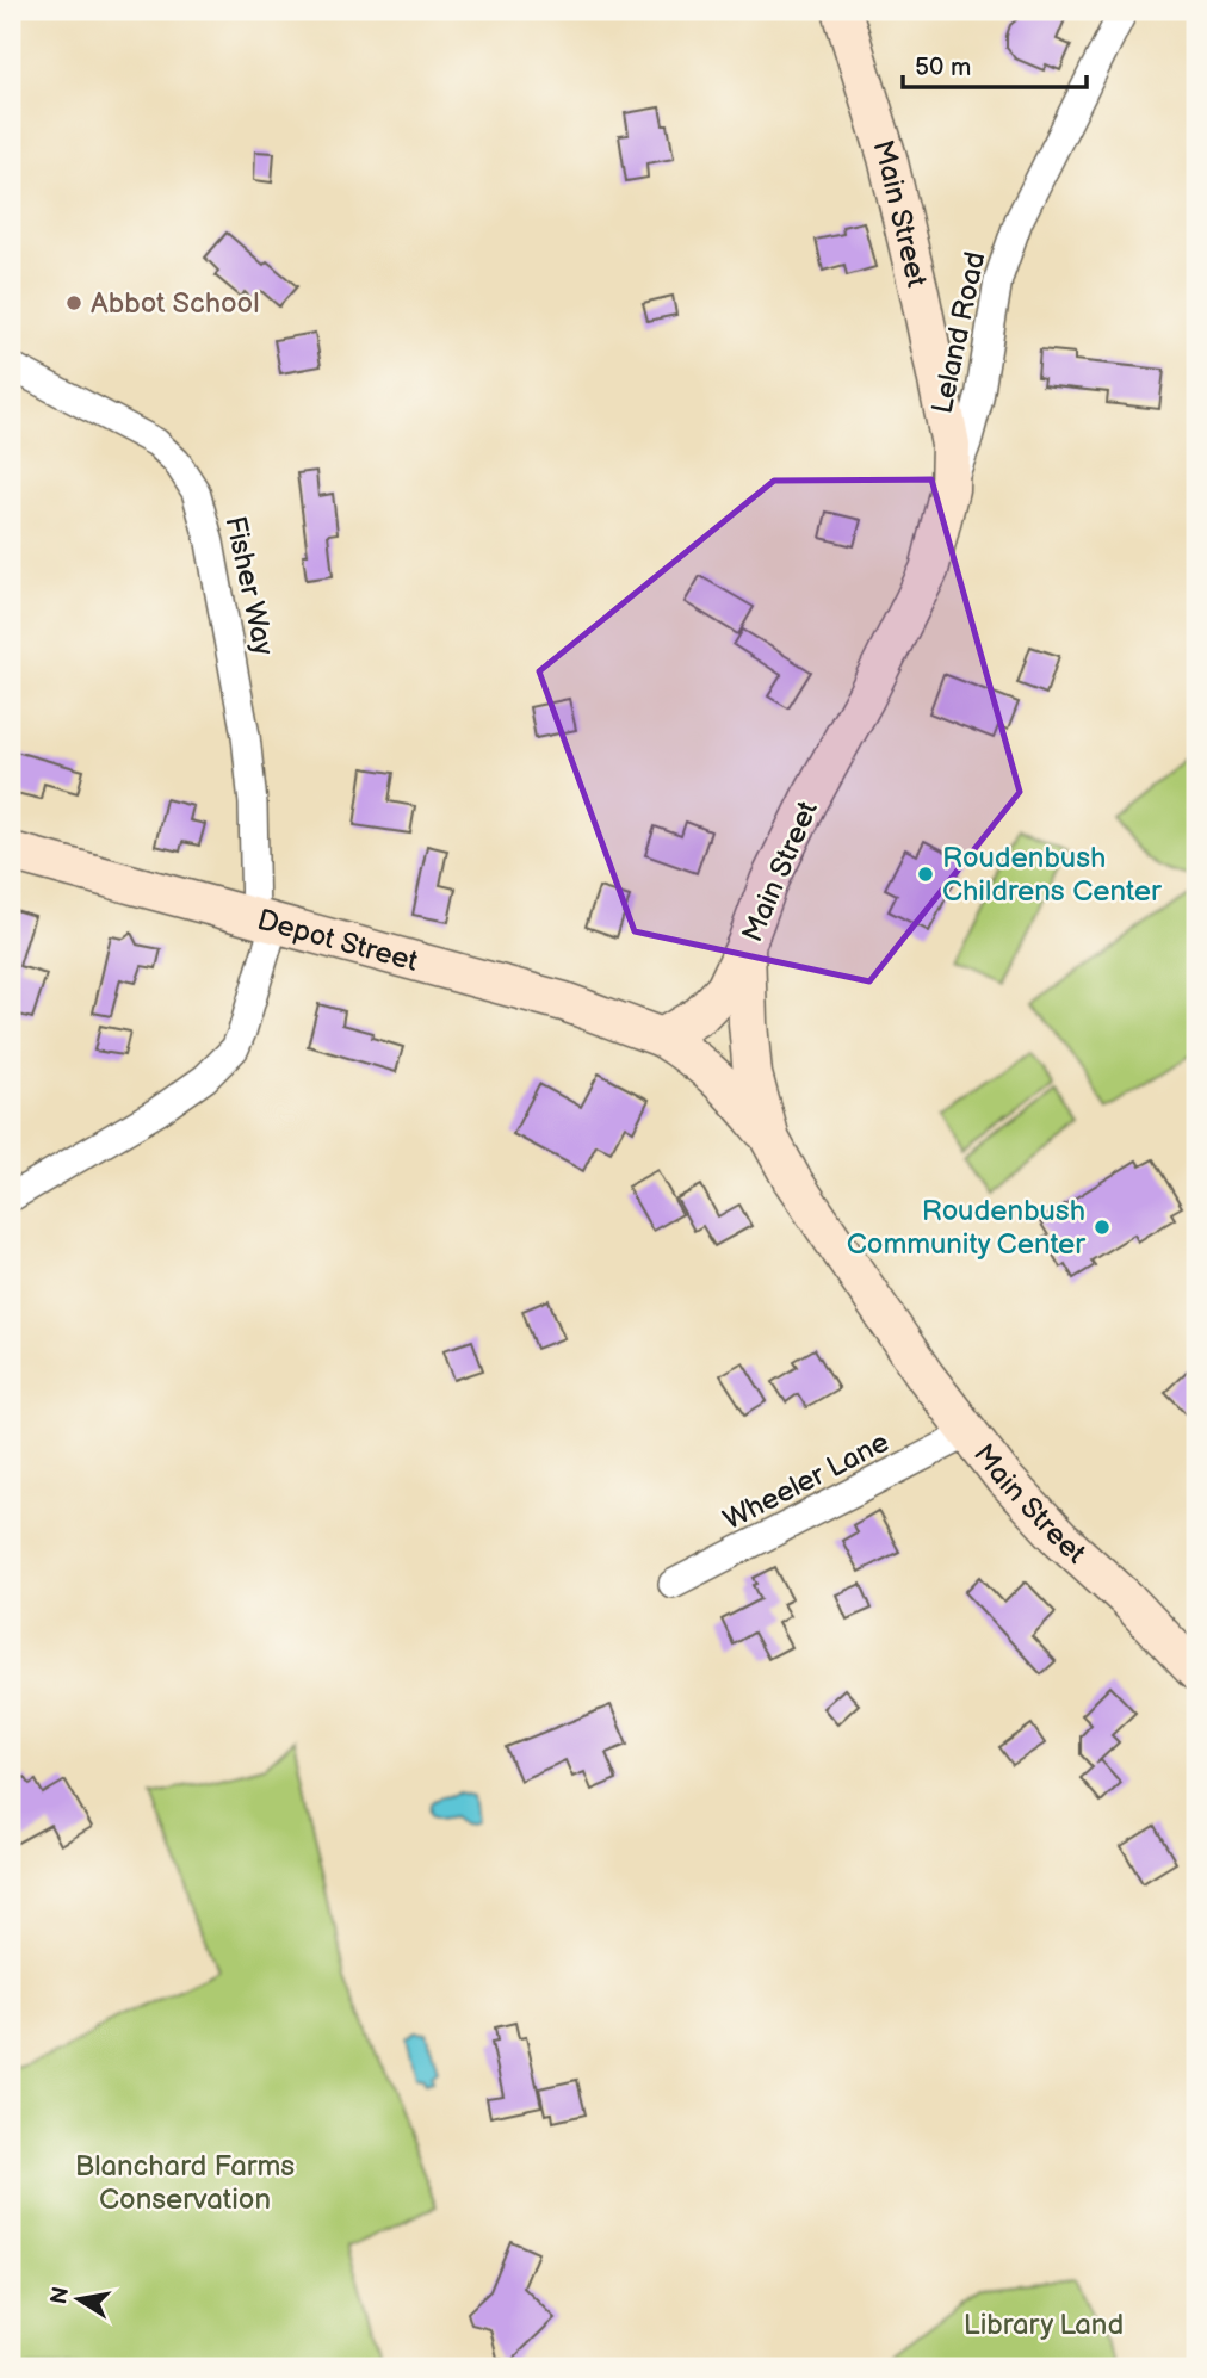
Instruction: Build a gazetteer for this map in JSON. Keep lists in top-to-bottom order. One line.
{"streets":{"main road":["Main Street","Depot Street"],"street":["Leland Road","Fisher Way","Wheeler Lane"]},"crossings":[["Main Street","Leland Road"],["Main Street","Depot Street"],["Main Street","Wheeler Lane"],["Fisher Way","Depot Street"]],"parks":["Blanchard Farms Conservation","Library Land"],"places":["Abbot School","Roudenbush Childrens Center","Roudenbush Community Center"],"scale_bar":"50 m","north":"left"}
